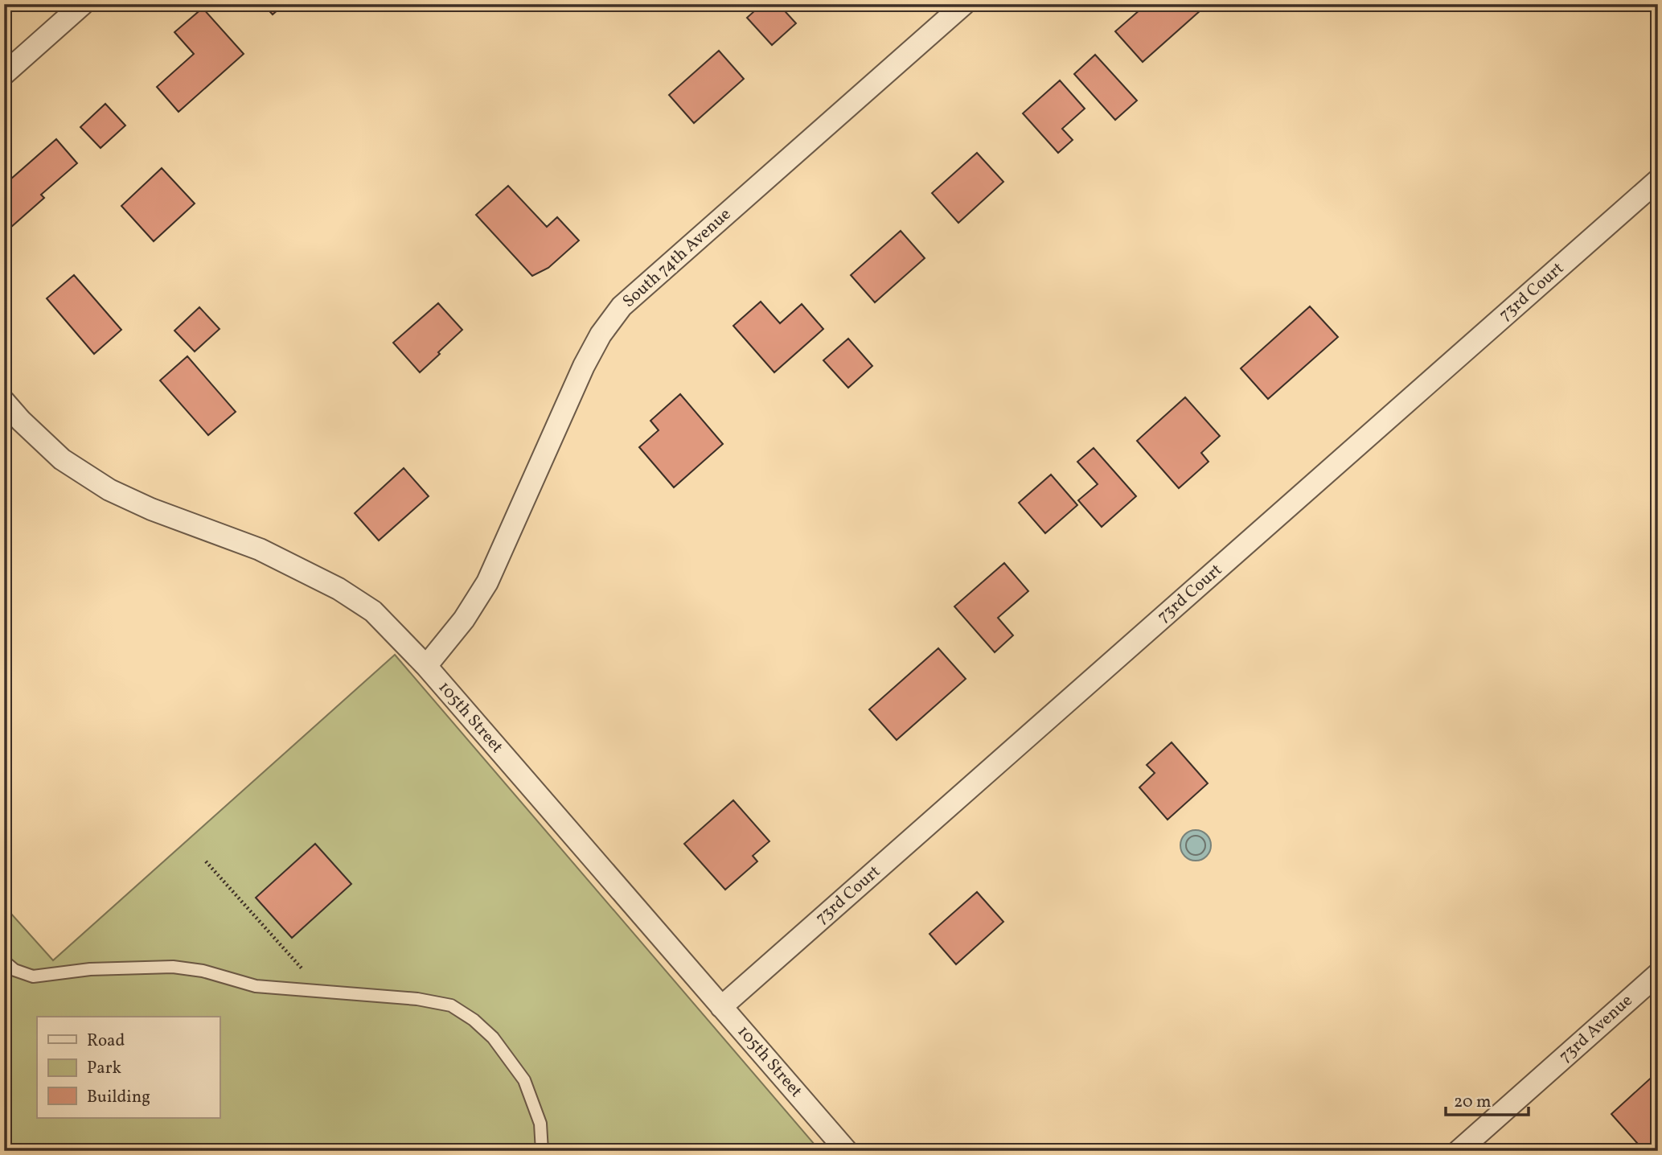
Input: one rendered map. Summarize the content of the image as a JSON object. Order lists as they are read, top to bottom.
{
  "streets": {
    "street": [
      "South 74th Avenue",
      "73rd Court",
      "105th Street",
      "73rd Avenue"
    ]
  },
  "crossings": [
    ["South 74th Avenue", "105th Street"],
    ["73rd Court", "105th Street"]
  ],
  "legend": ["Road", "Park", "Building"],
  "scale_bar": "20 m"
}
